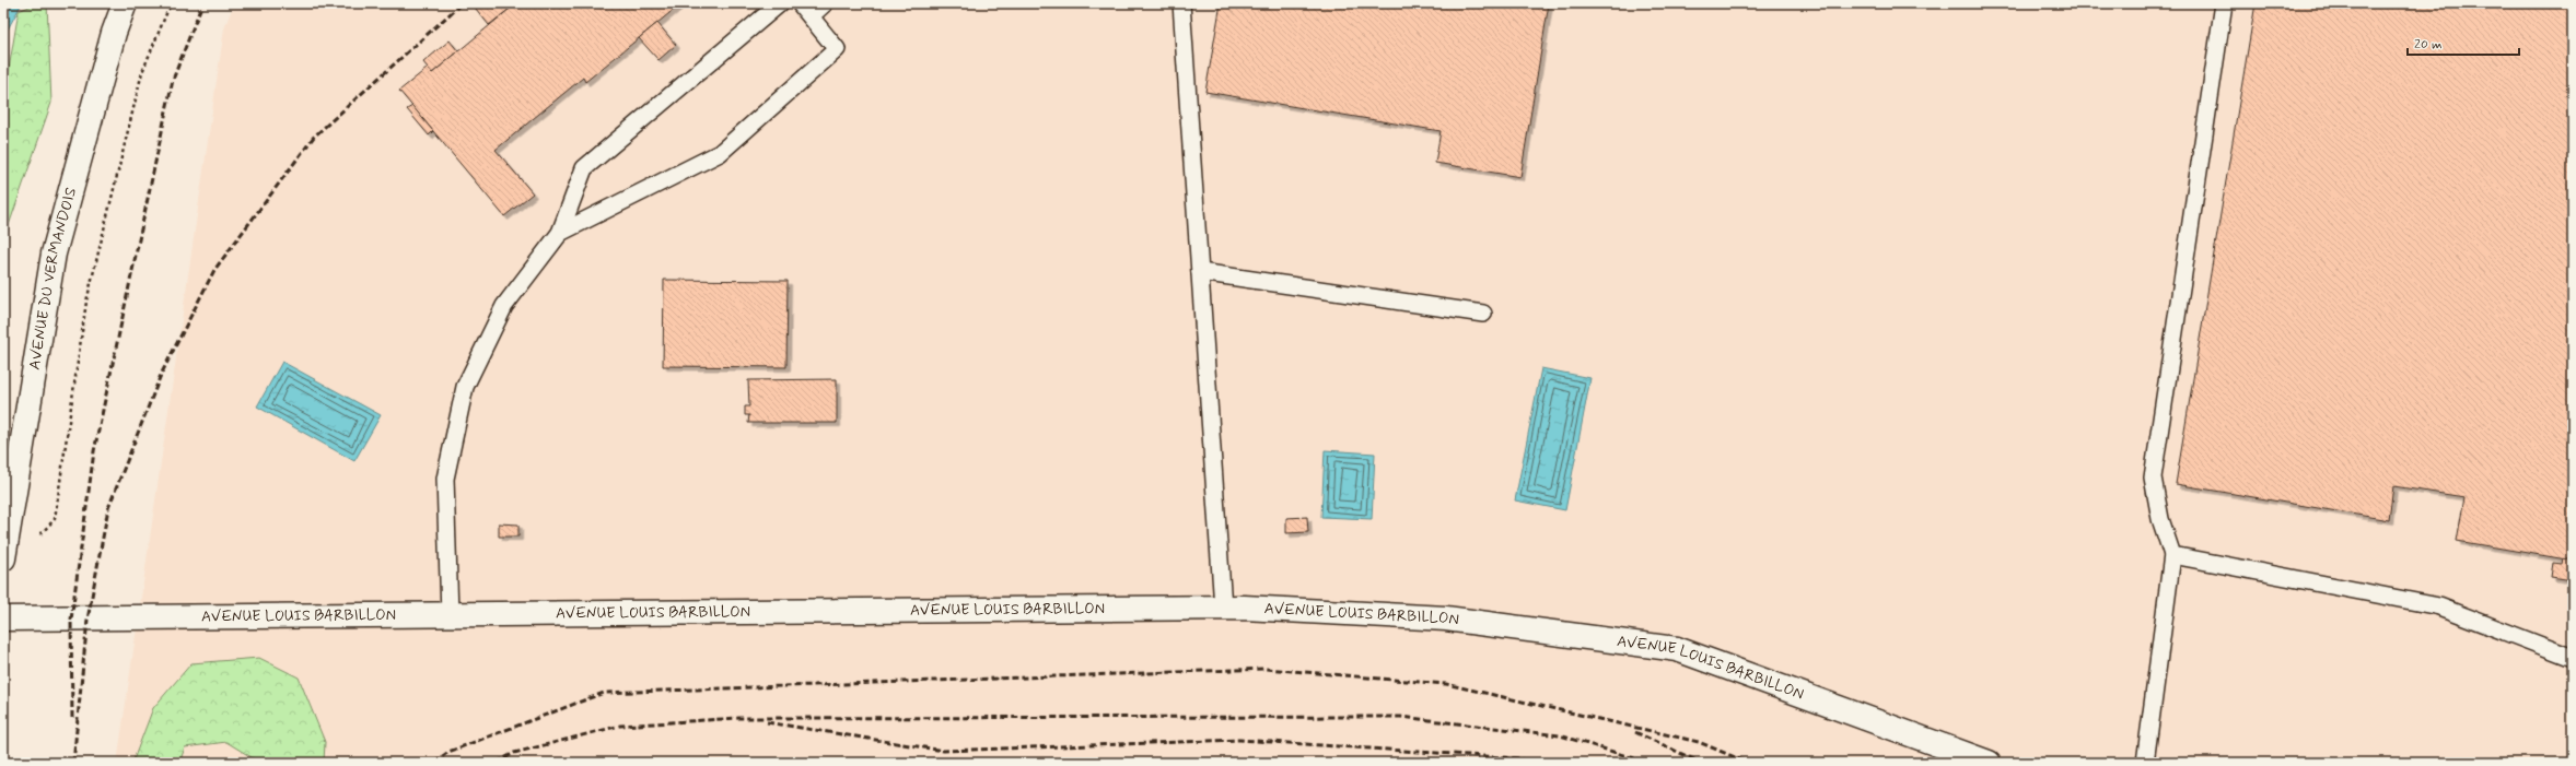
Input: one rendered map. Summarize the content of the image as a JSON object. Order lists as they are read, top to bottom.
{
  "streets": {
    "street": ["AVENUE DU VERMANDOIS", "AVENUE LOUIS BARBILLON"]
  },
  "scale_bar": "20 m"
}
